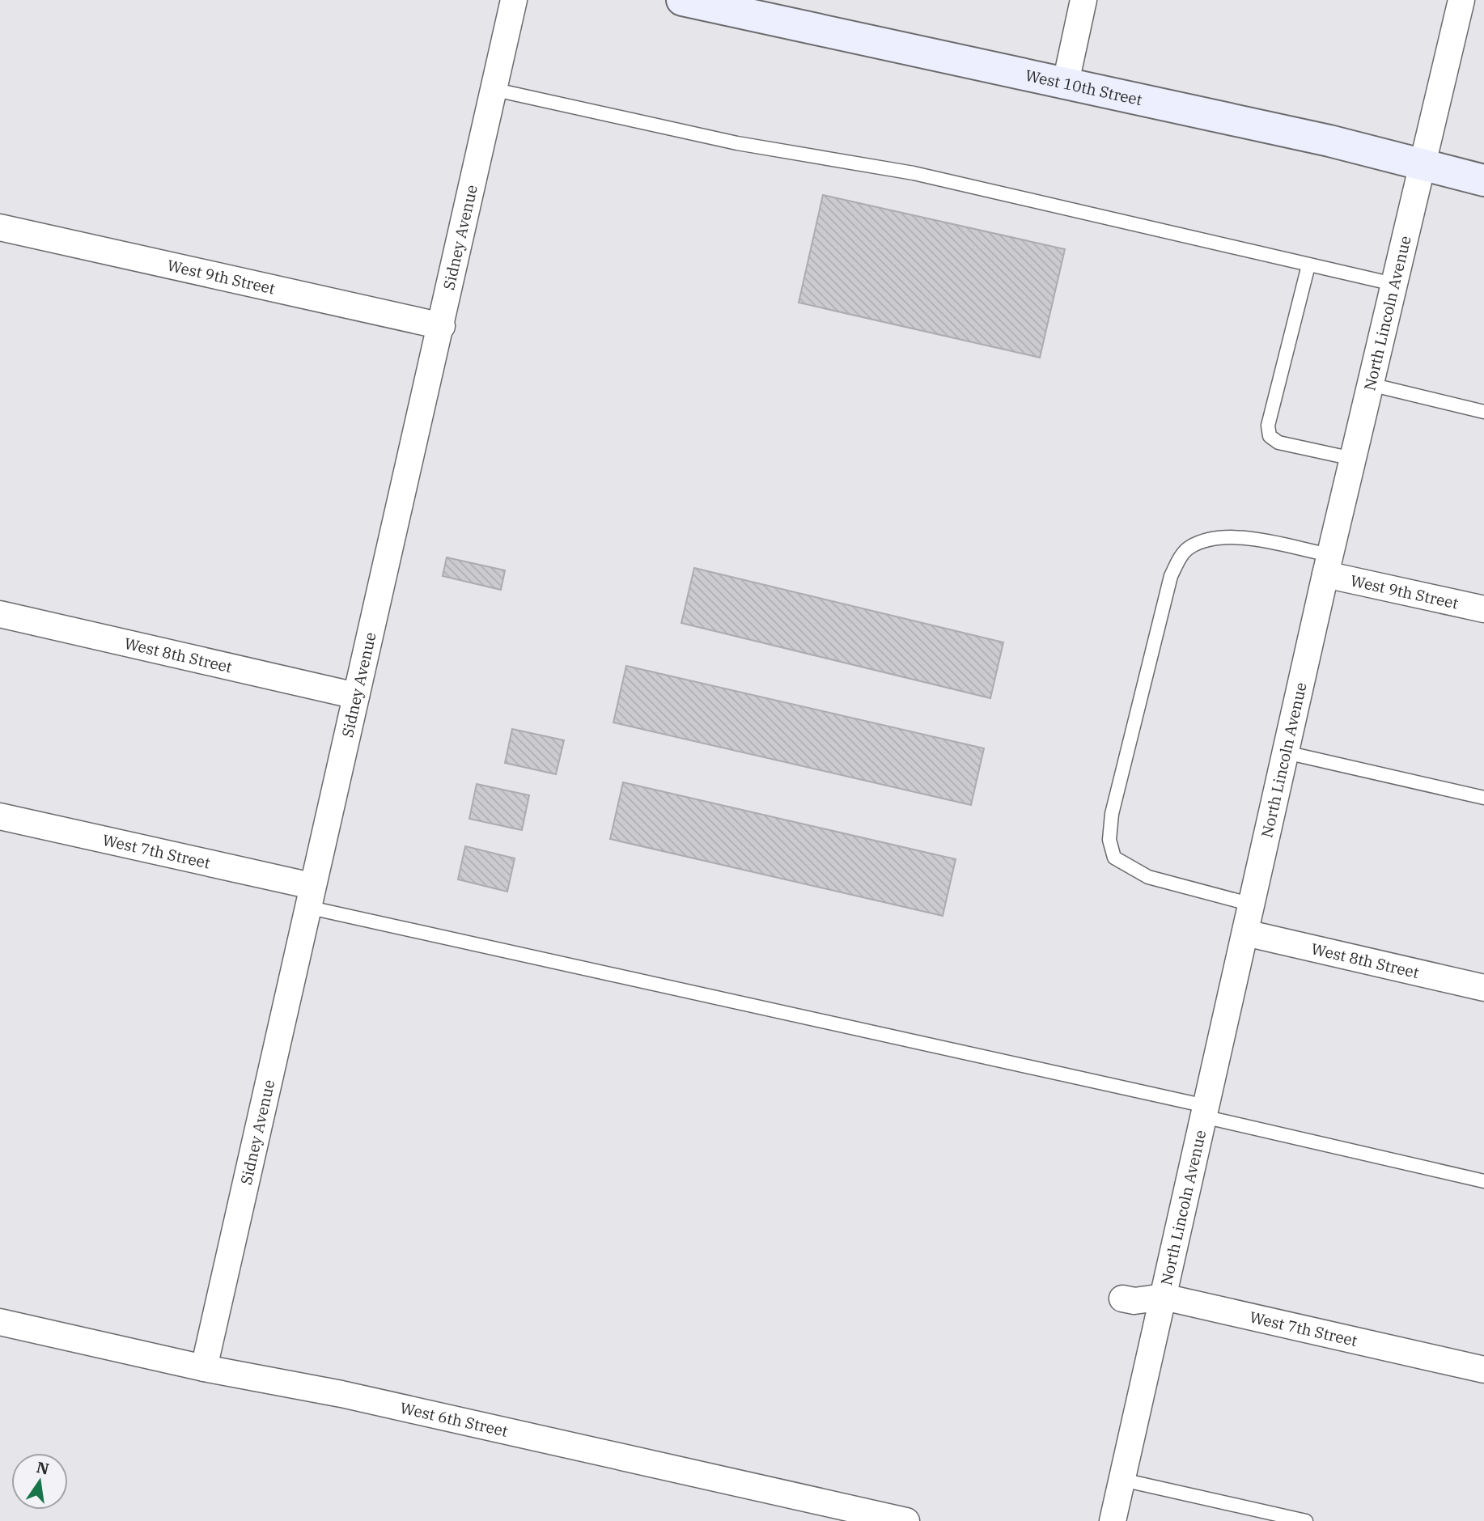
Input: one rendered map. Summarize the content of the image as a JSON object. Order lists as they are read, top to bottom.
{
  "streets": {
    "street": [
      "West 10th Street",
      "Sidney Avenue",
      "West 9th Street",
      "North Lincoln Avenue",
      "West 8th Street",
      "West 7th Street",
      "West 6th Street"
    ]
  },
  "crossings": [
    ["West 10th Street", "North Lincoln Avenue"],
    ["Sidney Avenue", "West 9th Street"],
    ["Sidney Avenue", "West 8th Street"],
    ["Sidney Avenue", "West 7th Street"],
    ["Sidney Avenue", "West 6th Street"],
    ["West 9th Street", "North Lincoln Avenue"],
    ["North Lincoln Avenue", "West 8th Street"],
    ["North Lincoln Avenue", "West 7th Street"]
  ],
  "north": "top"
}
